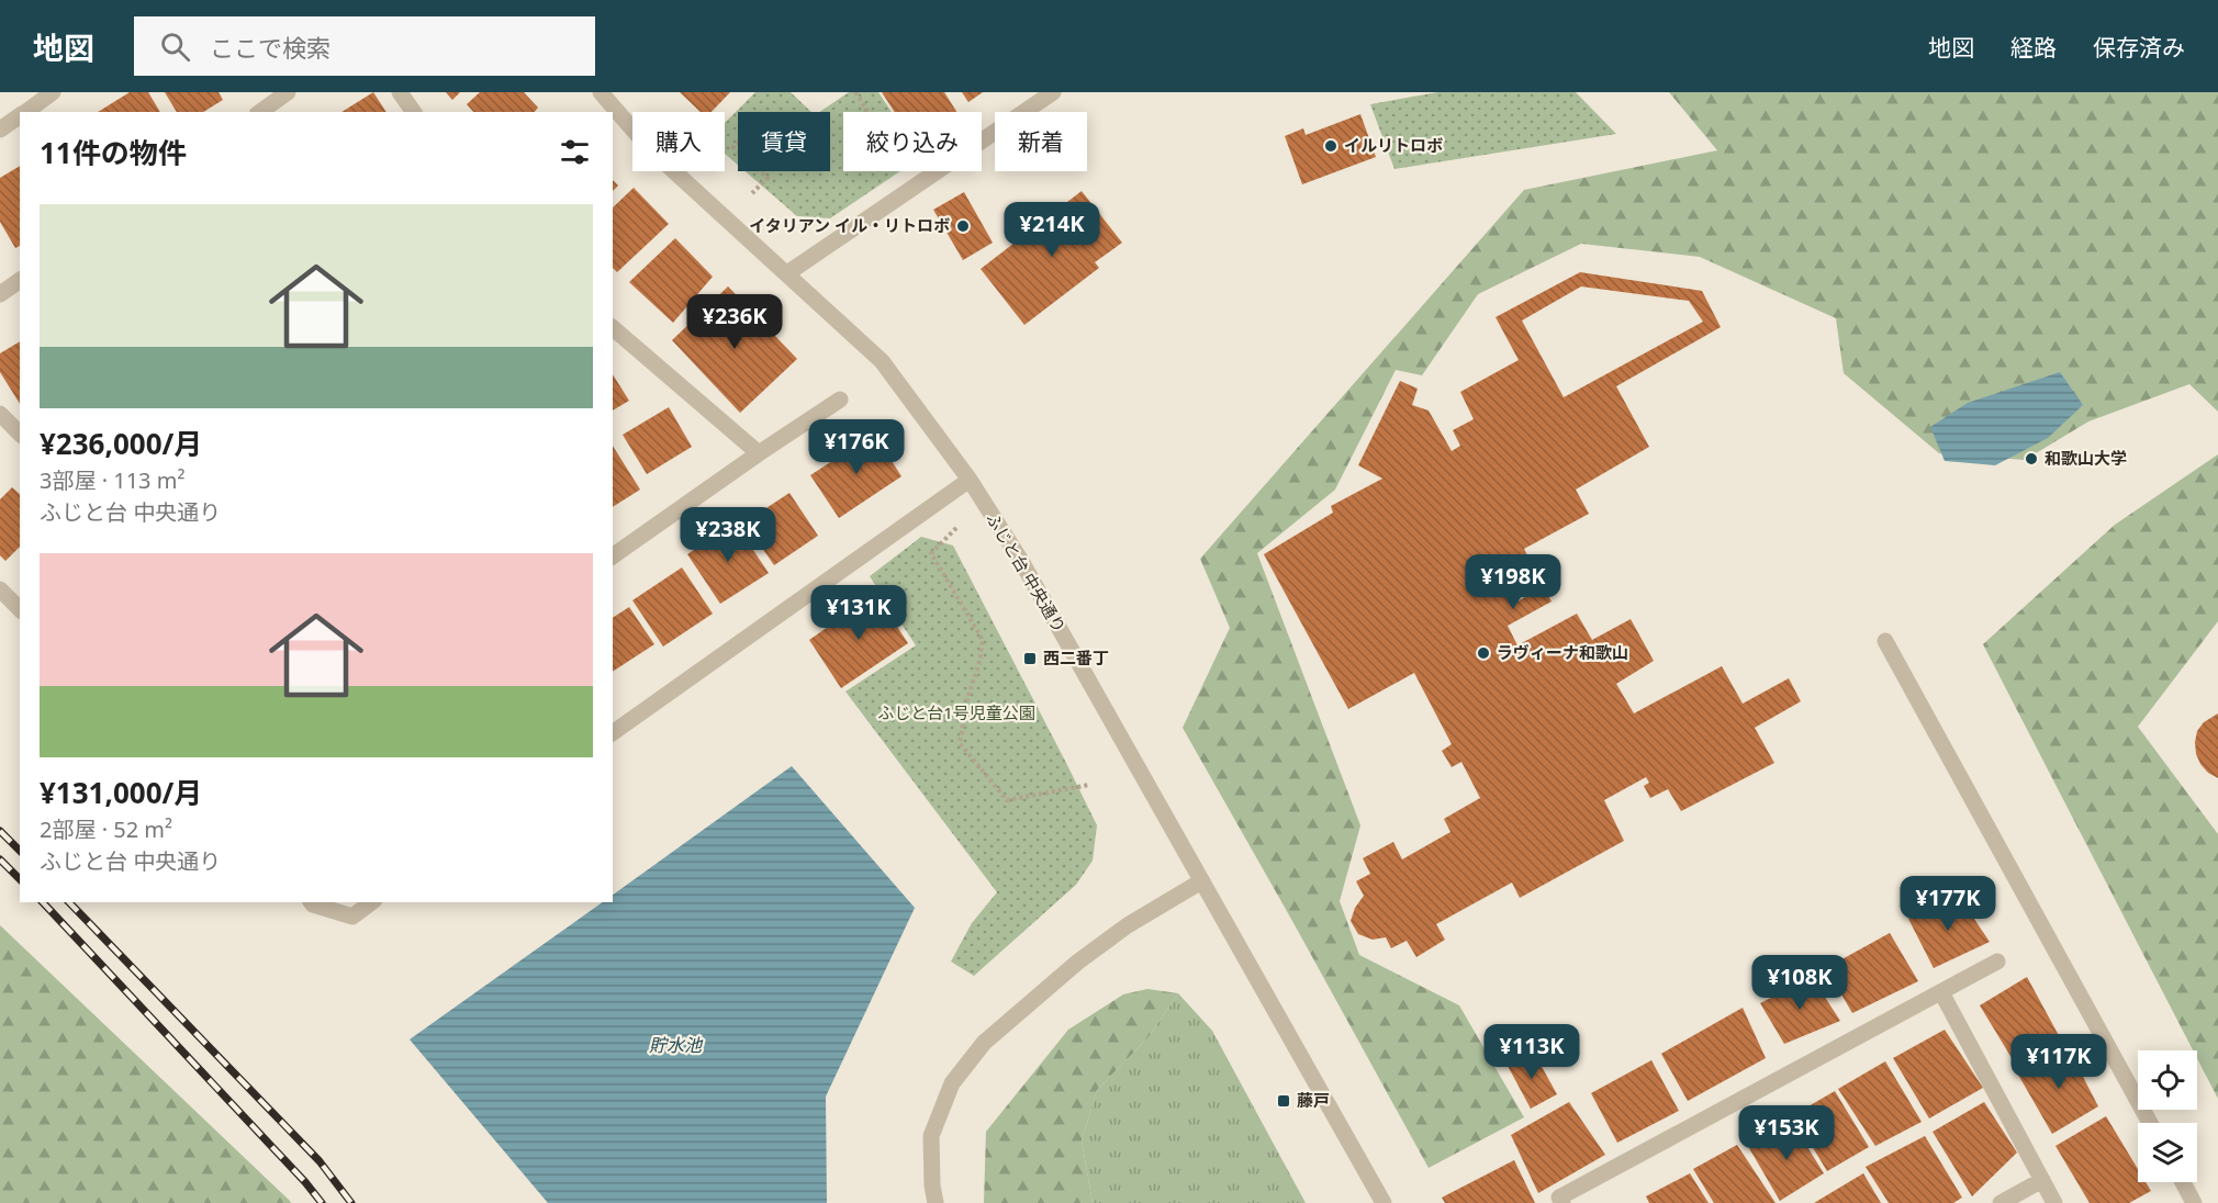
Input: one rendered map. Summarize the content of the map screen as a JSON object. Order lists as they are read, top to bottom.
{
  "streets": {
    "street": ["ふじと台 中央通り"]
  },
  "water": ["貯水池"],
  "parks": ["ふじと台1号児童公園"],
  "places": {
    "other": [
      "イルリトロボ",
      "イタリアン イル・リトロボ",
      "和歌山大学",
      "ラヴィーナ和歌山"
    ],
    "transit": ["西二番丁", "藤戸"]
  },
  "page": {
    "header": "地図",
    "search": "ここで検索",
    "nav": ["地図", "経路", "保存済み"],
    "chip": [
      "購入",
      "賃貸",
      "絞り込み",
      "新着"
    ],
    "heading": "11件の物件",
    "list": [
      {
        "name": "¥236,000/月",
        "note": "3部屋 · 113 m² · ふじと台 中央通り"
      },
      {
        "name": "¥131,000/月",
        "note": "2部屋 · 52 m² · ふじと台 中央通り"
      }
    ],
    "price": [
      "¥214K",
      "¥236K",
      "¥176K",
      "¥238K",
      "¥198K",
      "¥131K",
      "¥177K",
      "¥108K",
      "¥113K",
      "¥117K",
      "¥153K"
    ]
  }
}
